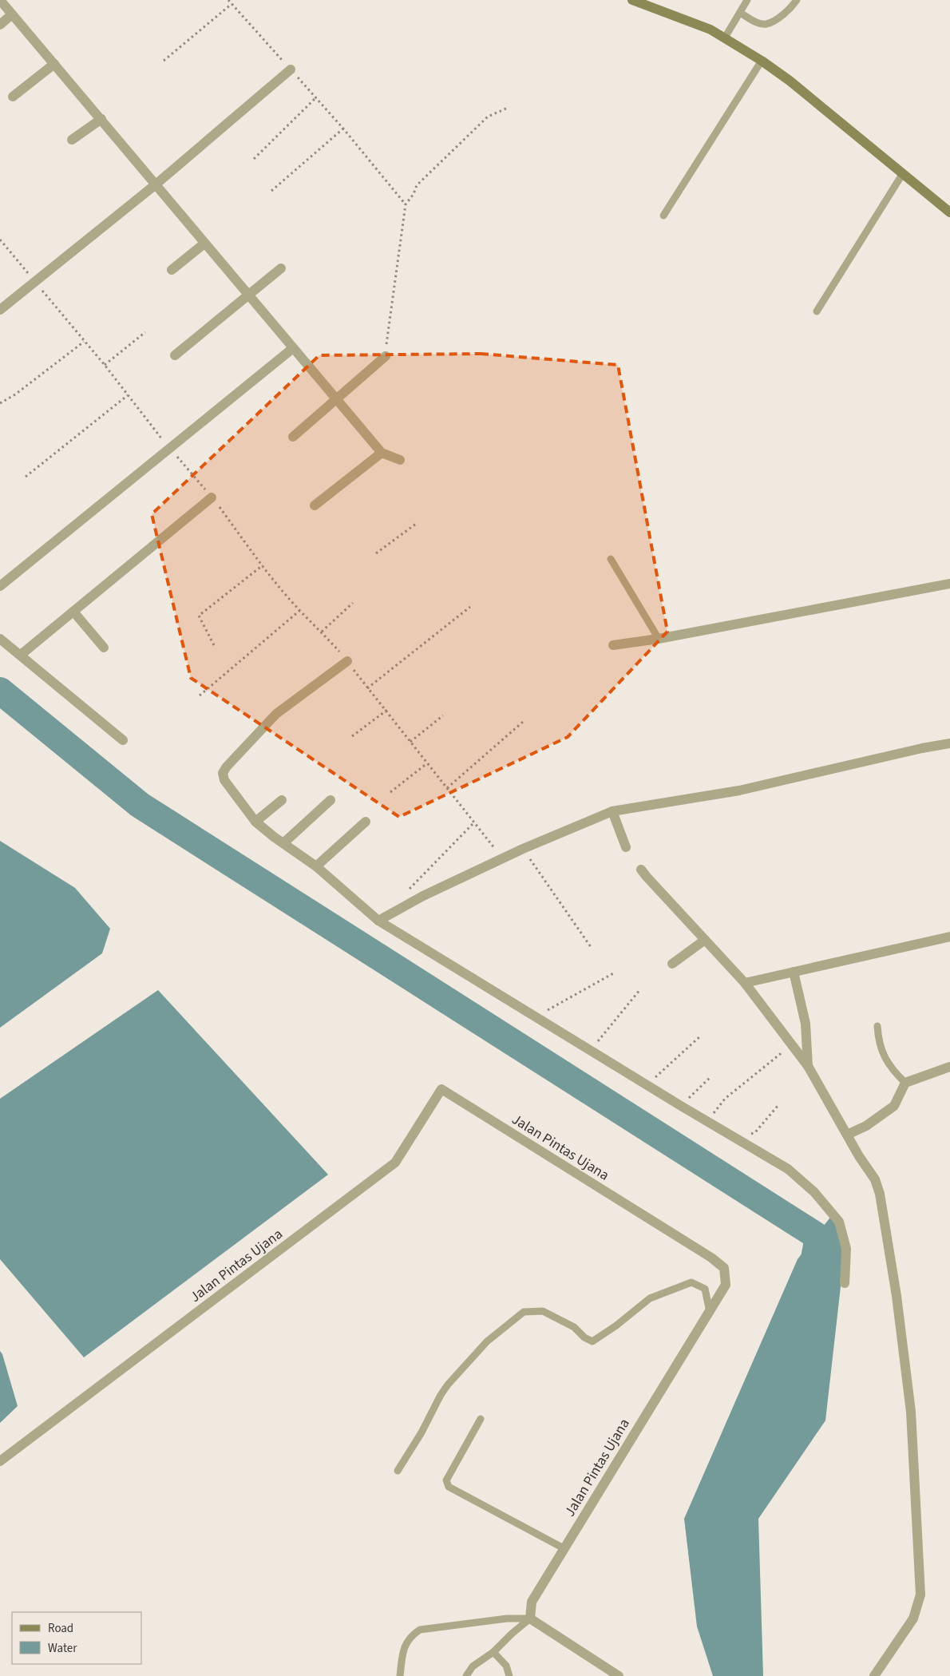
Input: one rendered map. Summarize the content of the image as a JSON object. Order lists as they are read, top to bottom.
{
  "streets": {
    "street": ["Jalan Pintas Ujana"]
  },
  "legend": ["Road", "Water"]
}
